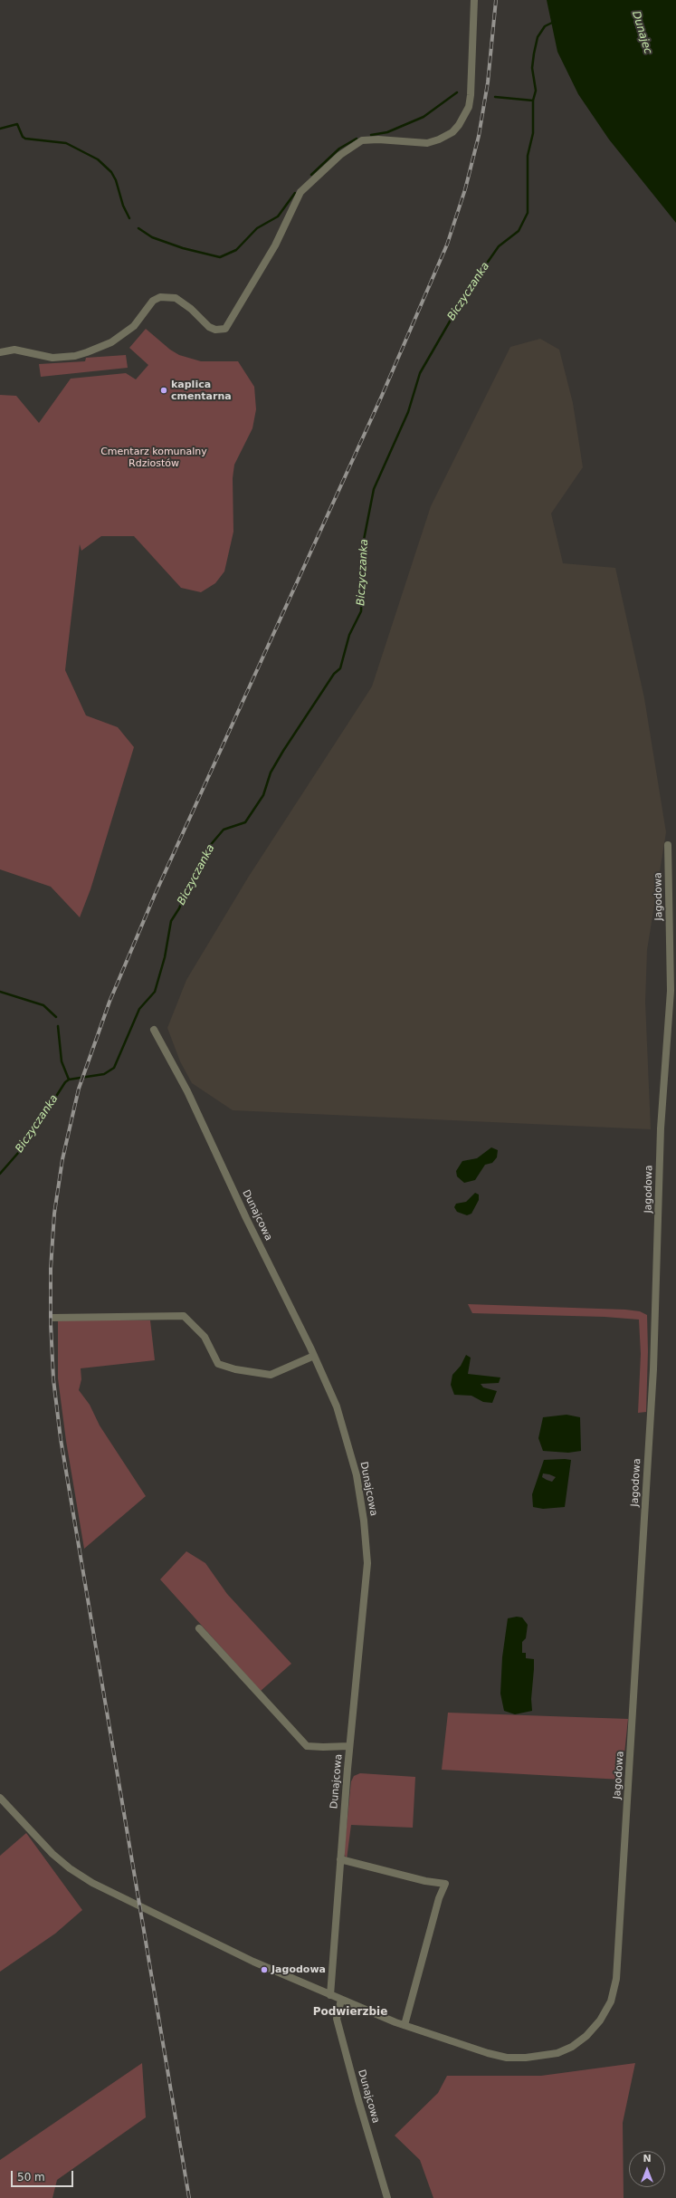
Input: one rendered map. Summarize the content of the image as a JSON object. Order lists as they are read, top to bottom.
{
  "streets": {
    "street": ["Jagodowa", "Dunajcowa"]
  },
  "crossings": [
    ["Jagodowa", "Dunajcowa"]
  ],
  "districts": ["Podwierzbie"],
  "water": ["Dunajec", "Biczyczanka"],
  "parks": ["Cmentarz komunalny Rdziostów"],
  "places": ["kaplica cmentarna", "Jagodowa"],
  "scale_bar": "50 m",
  "north": "top"
}
